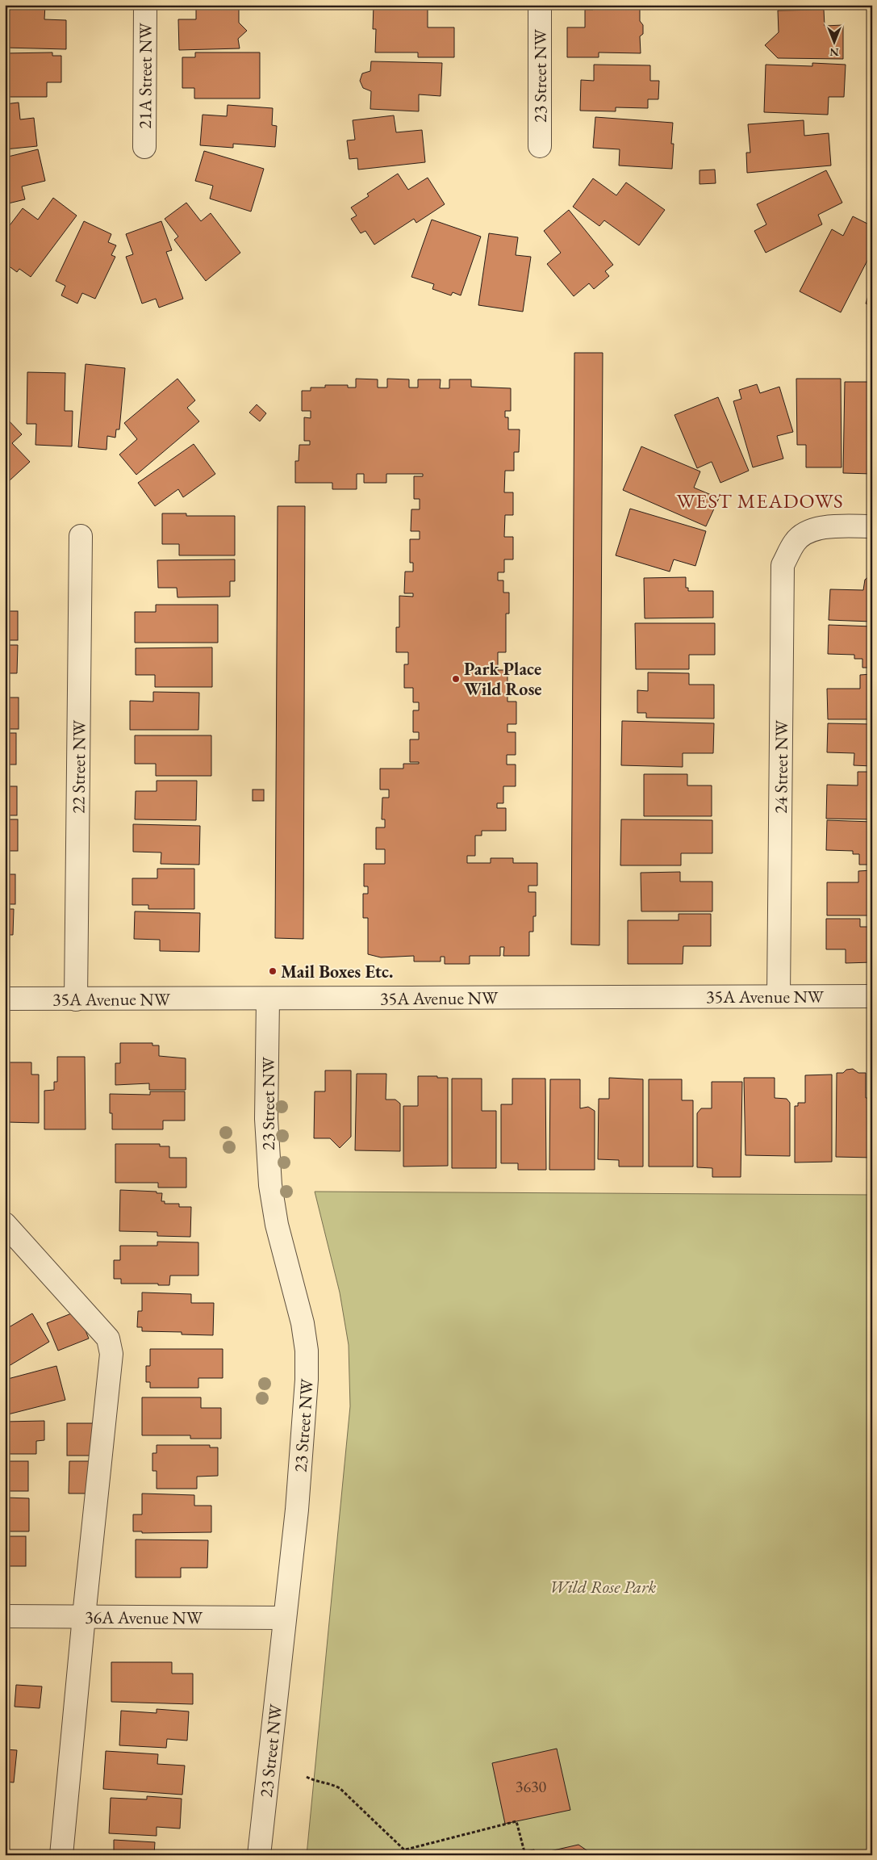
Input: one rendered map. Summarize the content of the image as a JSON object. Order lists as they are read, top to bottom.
{
  "streets": {
    "street": [
      "21A Street NW",
      "23 Street NW",
      "24 Street NW",
      "22 Street NW",
      "35A Avenue NW",
      "36A Avenue NW"
    ]
  },
  "crossings": [
    ["23 Street NW", "35A Avenue NW"],
    ["23 Street NW", "36A Avenue NW"],
    ["24 Street NW", "35A Avenue NW"],
    ["22 Street NW", "35A Avenue NW"]
  ],
  "districts": ["WEST MEADOWS"],
  "parks": ["Wild Rose Park"],
  "places": ["Park Place Wild Rose", "Mail Boxes Etc."],
  "house_numbers": ["3630"],
  "north": "bottom"
}
